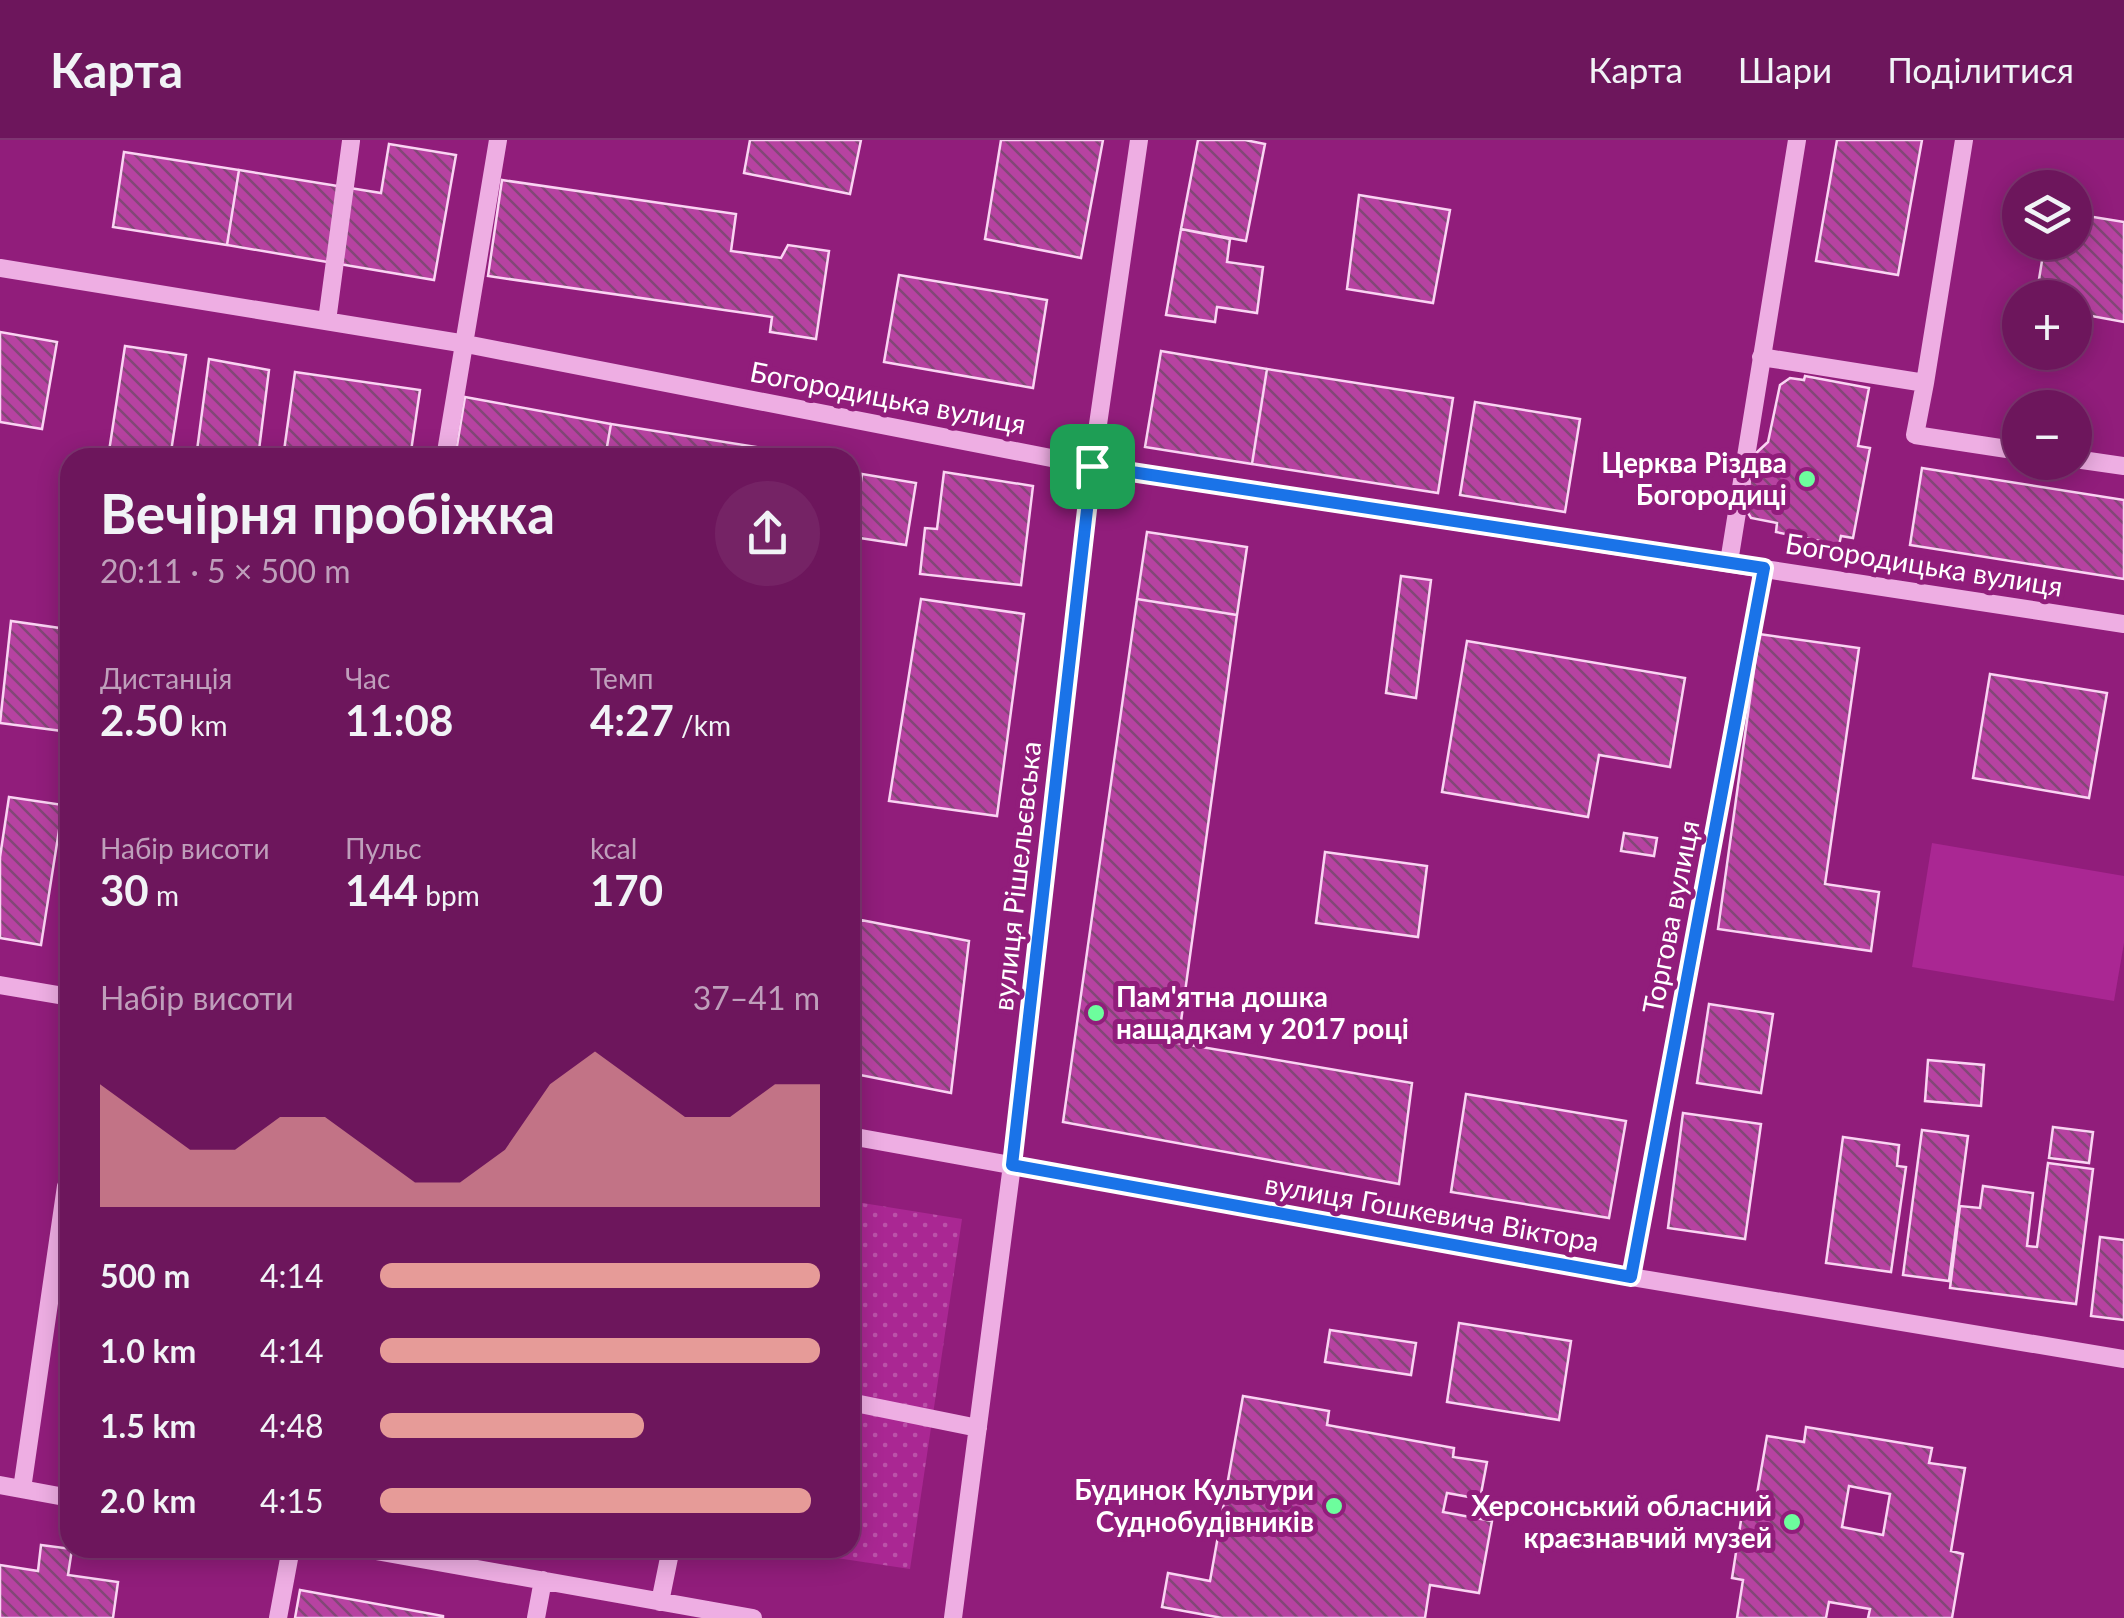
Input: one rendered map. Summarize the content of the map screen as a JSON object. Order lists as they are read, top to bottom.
{
  "streets": {
    "street": [
      "Богородицька вулиця",
      "вулиця Рішельєвська",
      "Торгова вулиця",
      "вулиця Гошкевича Віктора"
    ]
  },
  "crossings": [
    ["Богородицька вулиця", "вулиця Рішельєвська"],
    ["Богородицька вулиця", "Торгова вулиця"],
    ["вулиця Рішельєвська", "вулиця Гошкевича Віктора"],
    ["Торгова вулиця", "вулиця Гошкевича Віктора"]
  ],
  "places": [
    "Церква Різдва Богородиці",
    "Пам'ятна дошка нащадкам у 2017 році",
    "Будинок Культури Суднобудівників",
    "Херсонський обласний краєзнавчий музей"
  ],
  "page": {
    "header": "Карта",
    "nav": ["Карта", "Шари", "Поділитися"],
    "map_buttons": ["+", "−"],
    "heading": ["Вечірня пробіжка", "20:11 · 5 × 500 m"],
    "stats": [
      ["Дистанція", "2.50 km"],
      ["Час", "11:08"],
      ["Темп", "4:27 /km"],
      ["Набір висоти", "30 m"],
      ["Пульс", "144 bpm"],
      ["kcal", "170"]
    ],
    "chart": ["Набір висоти", "37–41 m"],
    "list": [
      {
        "name": "500 m",
        "note": "4:14"
      },
      {
        "name": "1.0 km",
        "note": "4:14"
      },
      {
        "name": "1.5 km",
        "note": "4:48"
      },
      {
        "name": "2.0 km",
        "note": "4:15"
      }
    ]
  }
}
